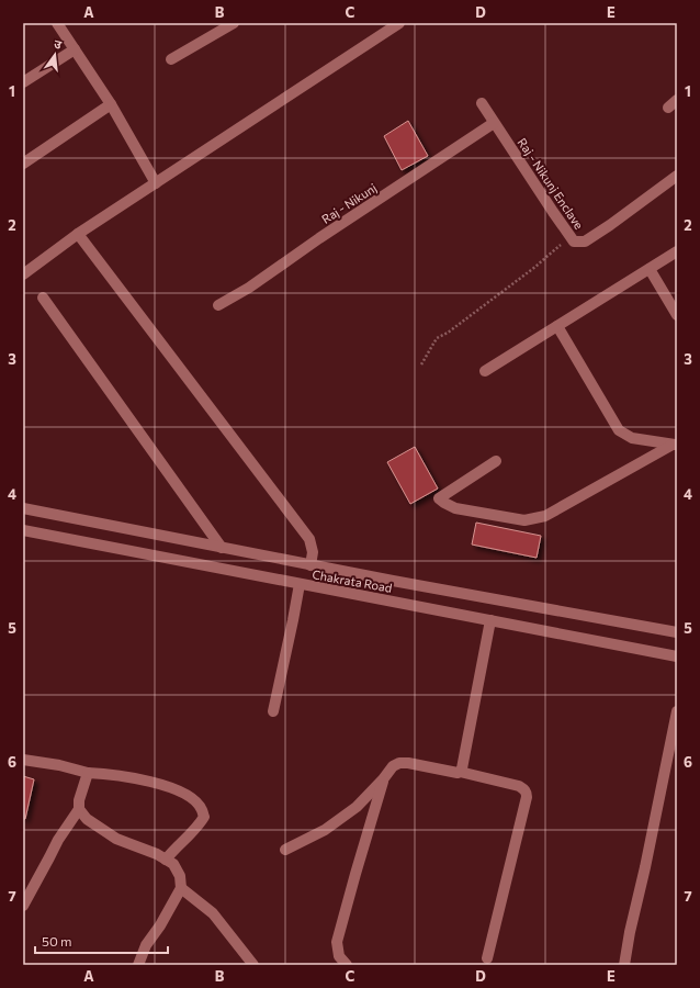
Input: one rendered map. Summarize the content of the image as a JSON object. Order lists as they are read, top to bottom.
{
  "streets": {
    "street": ["Raj - Nikunj Enclave", "Raj - Nikunj", "Chakrata Road"]
  },
  "crossings": [
    ["Raj - Nikunj Enclave", "Raj - Nikunj"]
  ],
  "scale_bar": "50 m",
  "north": "top",
  "grid": {
    "columns": [
      "A",
      "B",
      "C",
      "D",
      "E"
    ],
    "rows": [
      "1",
      "2",
      "3",
      "4",
      "5",
      "6",
      "7"
    ]
  }
}
